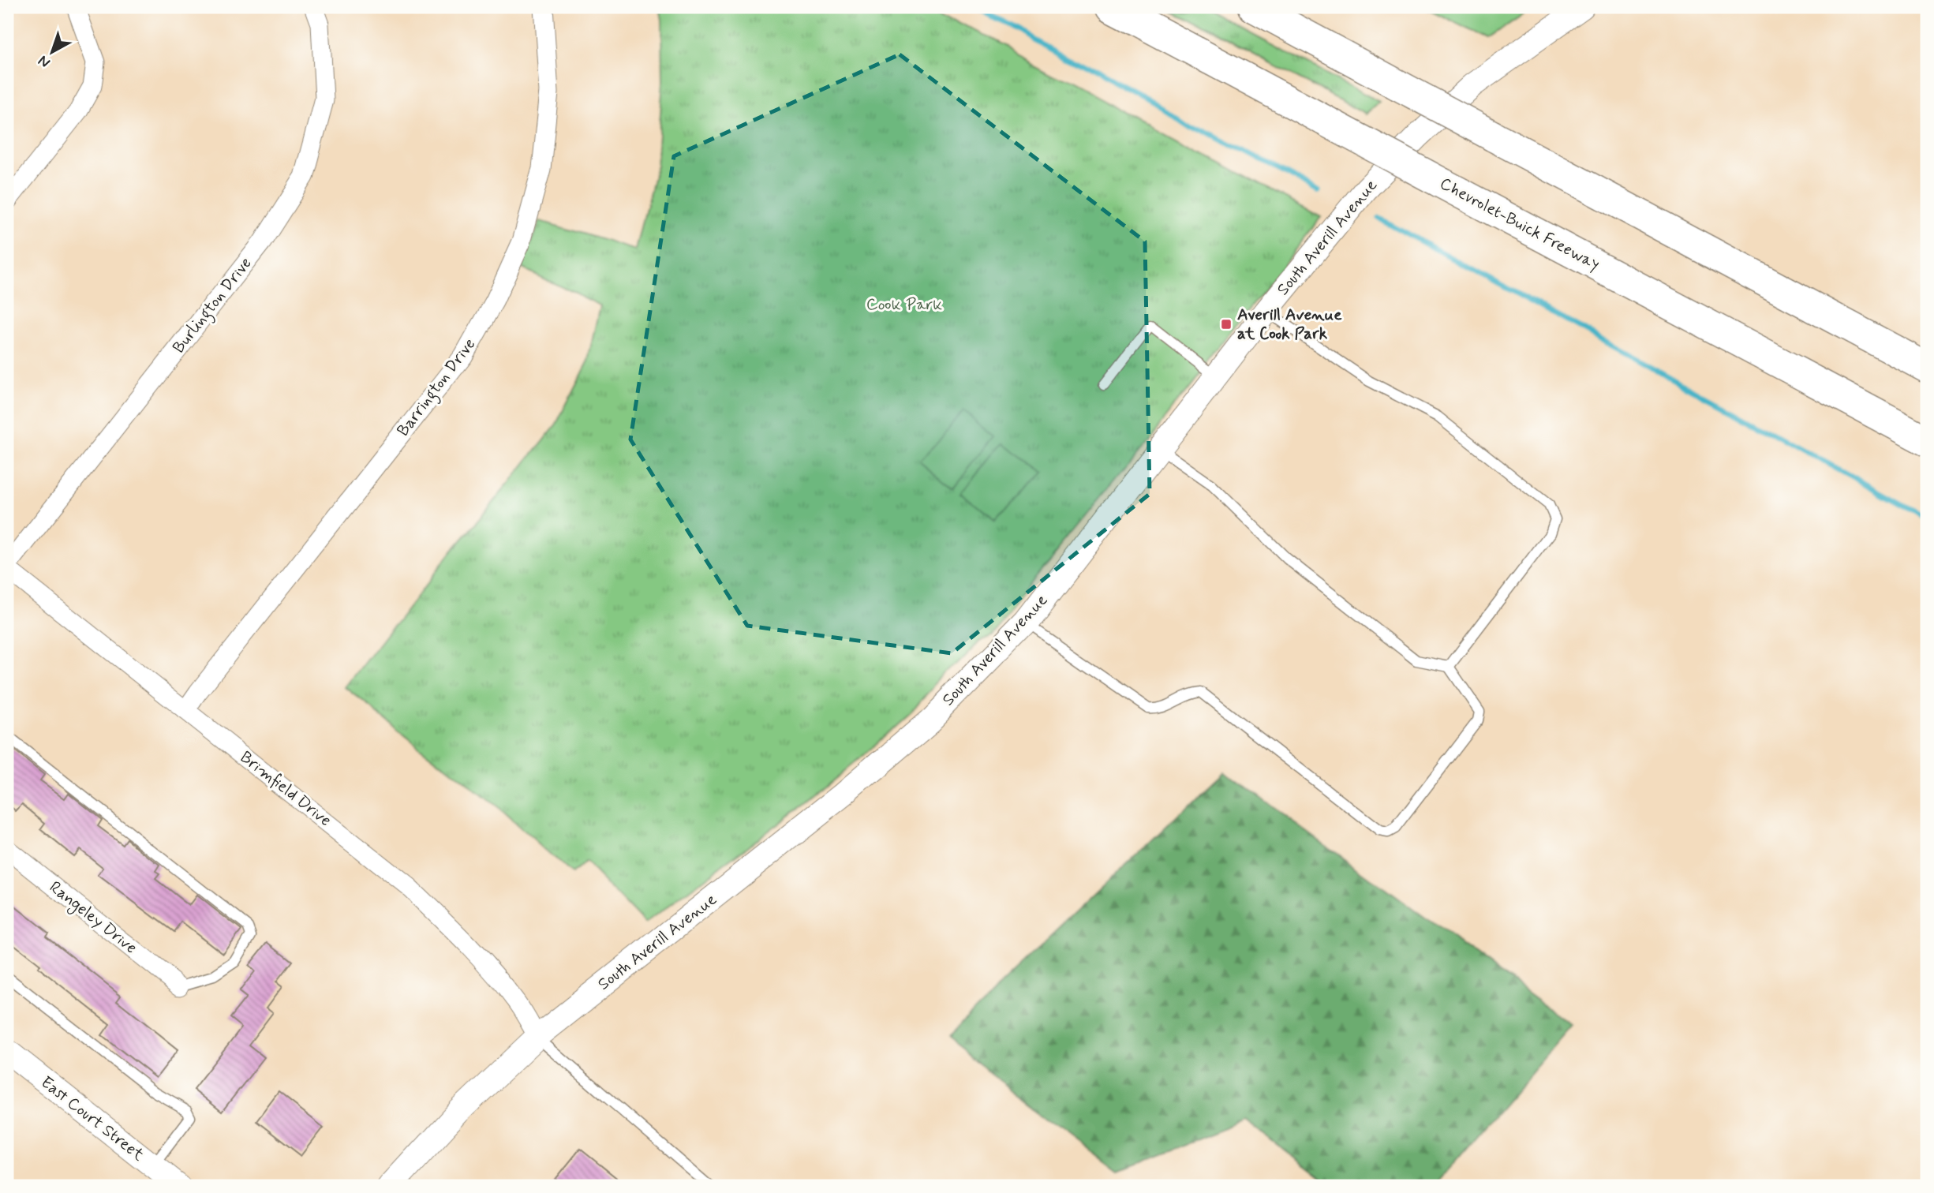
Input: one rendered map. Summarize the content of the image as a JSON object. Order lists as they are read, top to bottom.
{
  "streets": {
    "highway": ["Chevrolet-Buick Freeway"],
    "street": [
      "South Averill Avenue",
      "Burlington Drive",
      "Barrington Drive",
      "Brimfield Drive",
      "Rangeley Drive",
      "East Court Street"
    ]
  },
  "crossings": [
    ["South Averill Avenue", "Brimfield Drive"],
    ["Burlington Drive", "Brimfield Drive"],
    ["Barrington Drive", "Brimfield Drive"]
  ],
  "parks": ["Cook Park"],
  "places": {
    "transit": ["Averill Avenue at Cook Park"]
  },
  "north": "bottom left"
}
